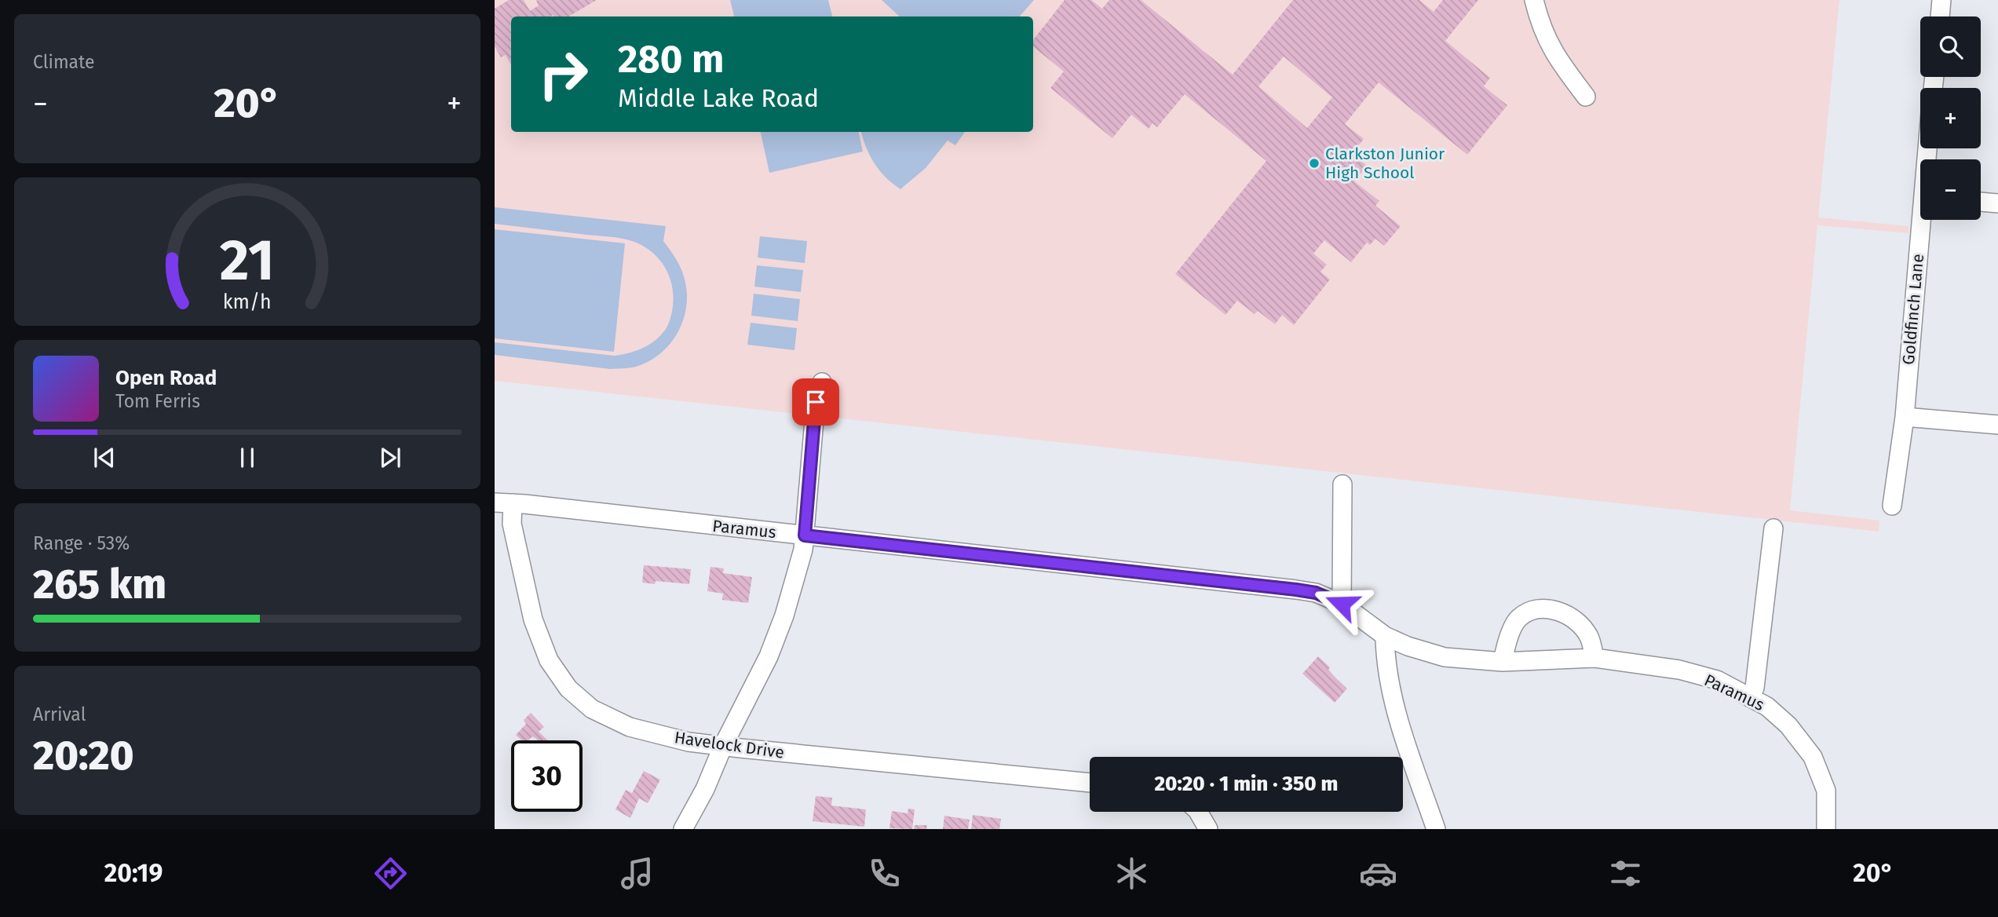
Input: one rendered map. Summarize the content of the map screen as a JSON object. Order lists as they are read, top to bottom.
{
  "streets": {
    "street": ["Goldfinch Lane", "Paramus", "Havelock Drive"]
  },
  "crossings": [
    ["Paramus", "Havelock Drive"]
  ],
  "places": ["Clarkston Junior High School"],
  "page": {
    "tile": [
      "Climate",
      ["Range · 53%", "265 km"],
      ["Arrival", "20:20"]
    ],
    "map_buttons": ["+", "−"],
    "turn": ["280 m", "Middle Lake Road"],
    "heat": ["−", "20°", "+"],
    "song": ["Open Road", "Tom Ferris"],
    "limit": "30",
    "trip": "20:20 · 1 min · 350 m",
    "tabs": ["20:19", "20°"],
    "gauge": ["21", "km/h"]
  }
}
